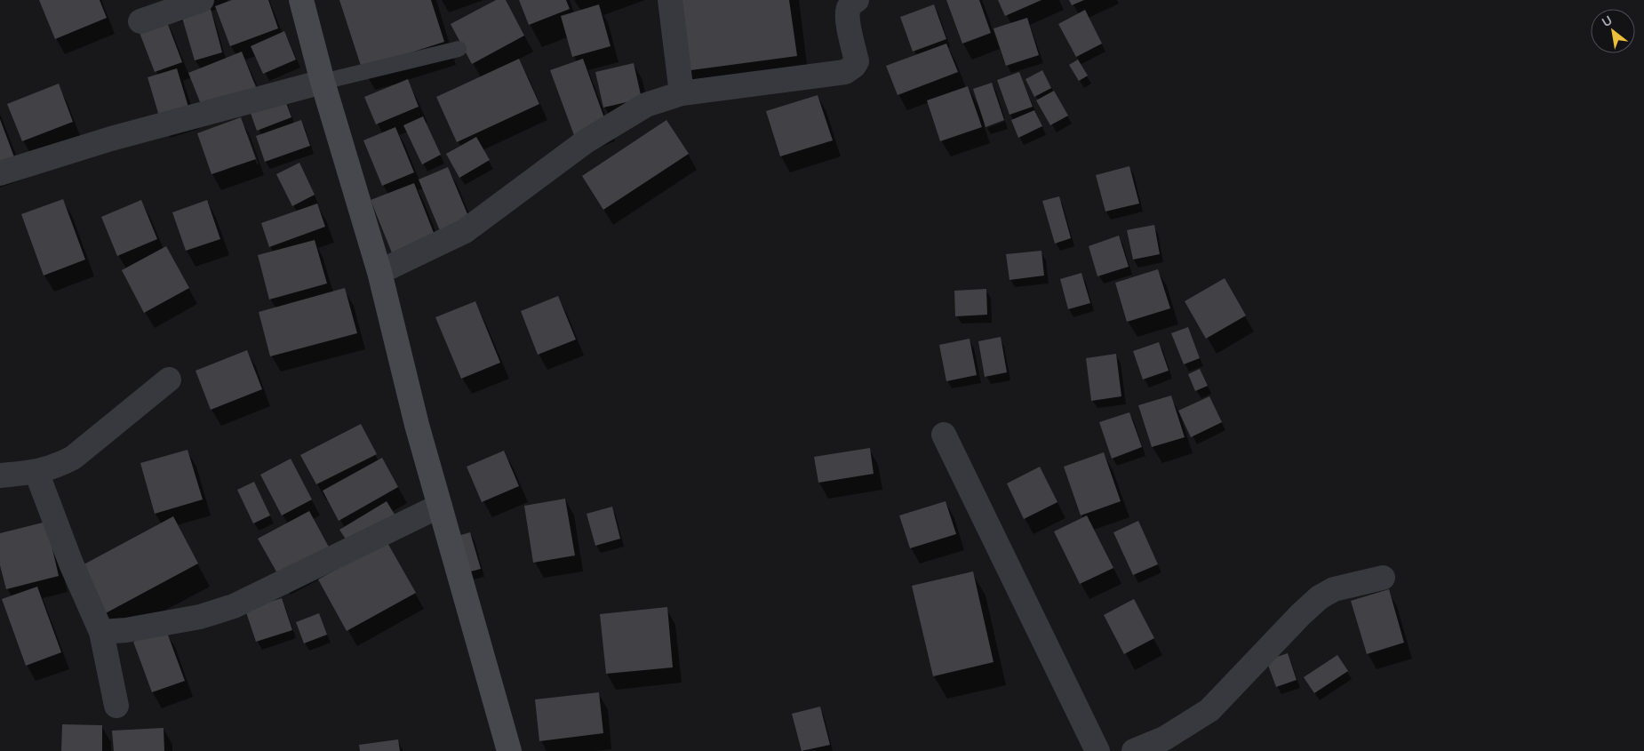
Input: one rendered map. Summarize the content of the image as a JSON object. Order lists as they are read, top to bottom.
{
  "north": "top left"
}
